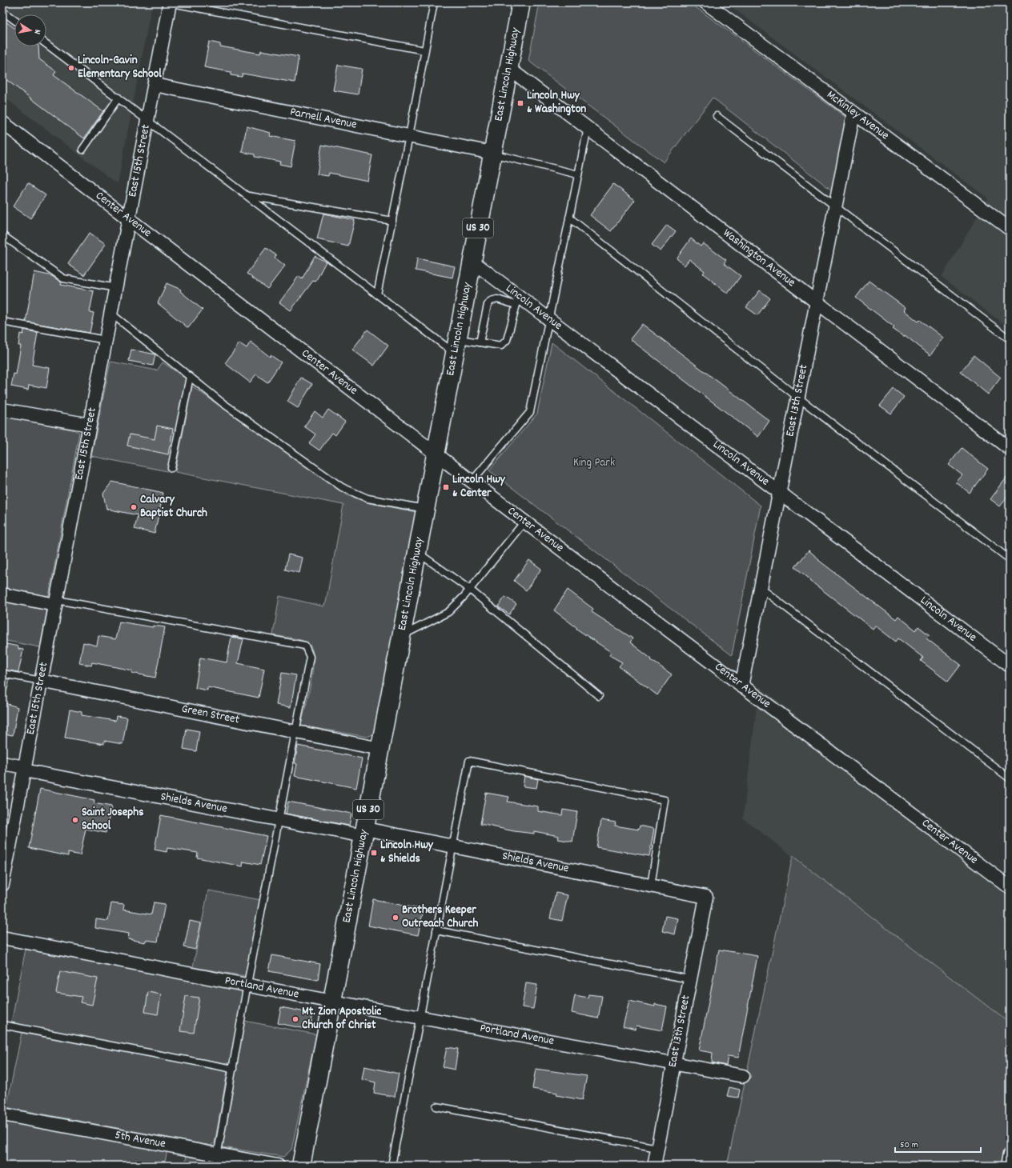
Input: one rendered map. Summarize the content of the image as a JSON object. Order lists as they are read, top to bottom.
{
  "streets": {
    "main road": ["East Lincoln Highway", "US 30"],
    "street": [
      "McKinley Avenue",
      "Parnell Avenue",
      "East 15th Street",
      "Center Avenue",
      "Washington Avenue",
      "Lincoln Avenue",
      "East 13th Street",
      "Green Street",
      "Shields Avenue",
      "Portland Avenue",
      "5th Avenue"
    ]
  },
  "crossings": [
    ["East Lincoln Highway", "Parnell Avenue"],
    ["East Lincoln Highway", "Center Avenue"],
    ["East Lincoln Highway", "Washington Avenue"],
    ["East Lincoln Highway", "Lincoln Avenue"],
    ["East Lincoln Highway", "Green Street"],
    ["East Lincoln Highway", "Shields Avenue"],
    ["East Lincoln Highway", "Portland Avenue"],
    ["McKinley Avenue", "East 13th Street"],
    ["Parnell Avenue", "East 15th Street"],
    ["East 15th Street", "Center Avenue"],
    ["East 15th Street", "Green Street"],
    ["East 15th Street", "Shields Avenue"],
    ["Center Avenue", "East 13th Street"],
    ["Washington Avenue", "East 13th Street"],
    ["Lincoln Avenue", "East 13th Street"],
    ["East 13th Street", "Shields Avenue"],
    ["East 13th Street", "Portland Avenue"]
  ],
  "parks": ["King Park"],
  "places": {
    "other": [
      "Lincoln-Gavin Elementary School",
      "Calvary Baptist Church",
      "Saint Josephs School",
      "Brothers Keeper Outreach Church",
      "Mt. Zion Apostolic Church of Christ"
    ],
    "transit": ["Lincoln Hwy & Washington", "Lincoln Hwy & Center", "Lincoln Hwy & Shields"]
  },
  "scale_bar": "50 m",
  "north": "right"
}
